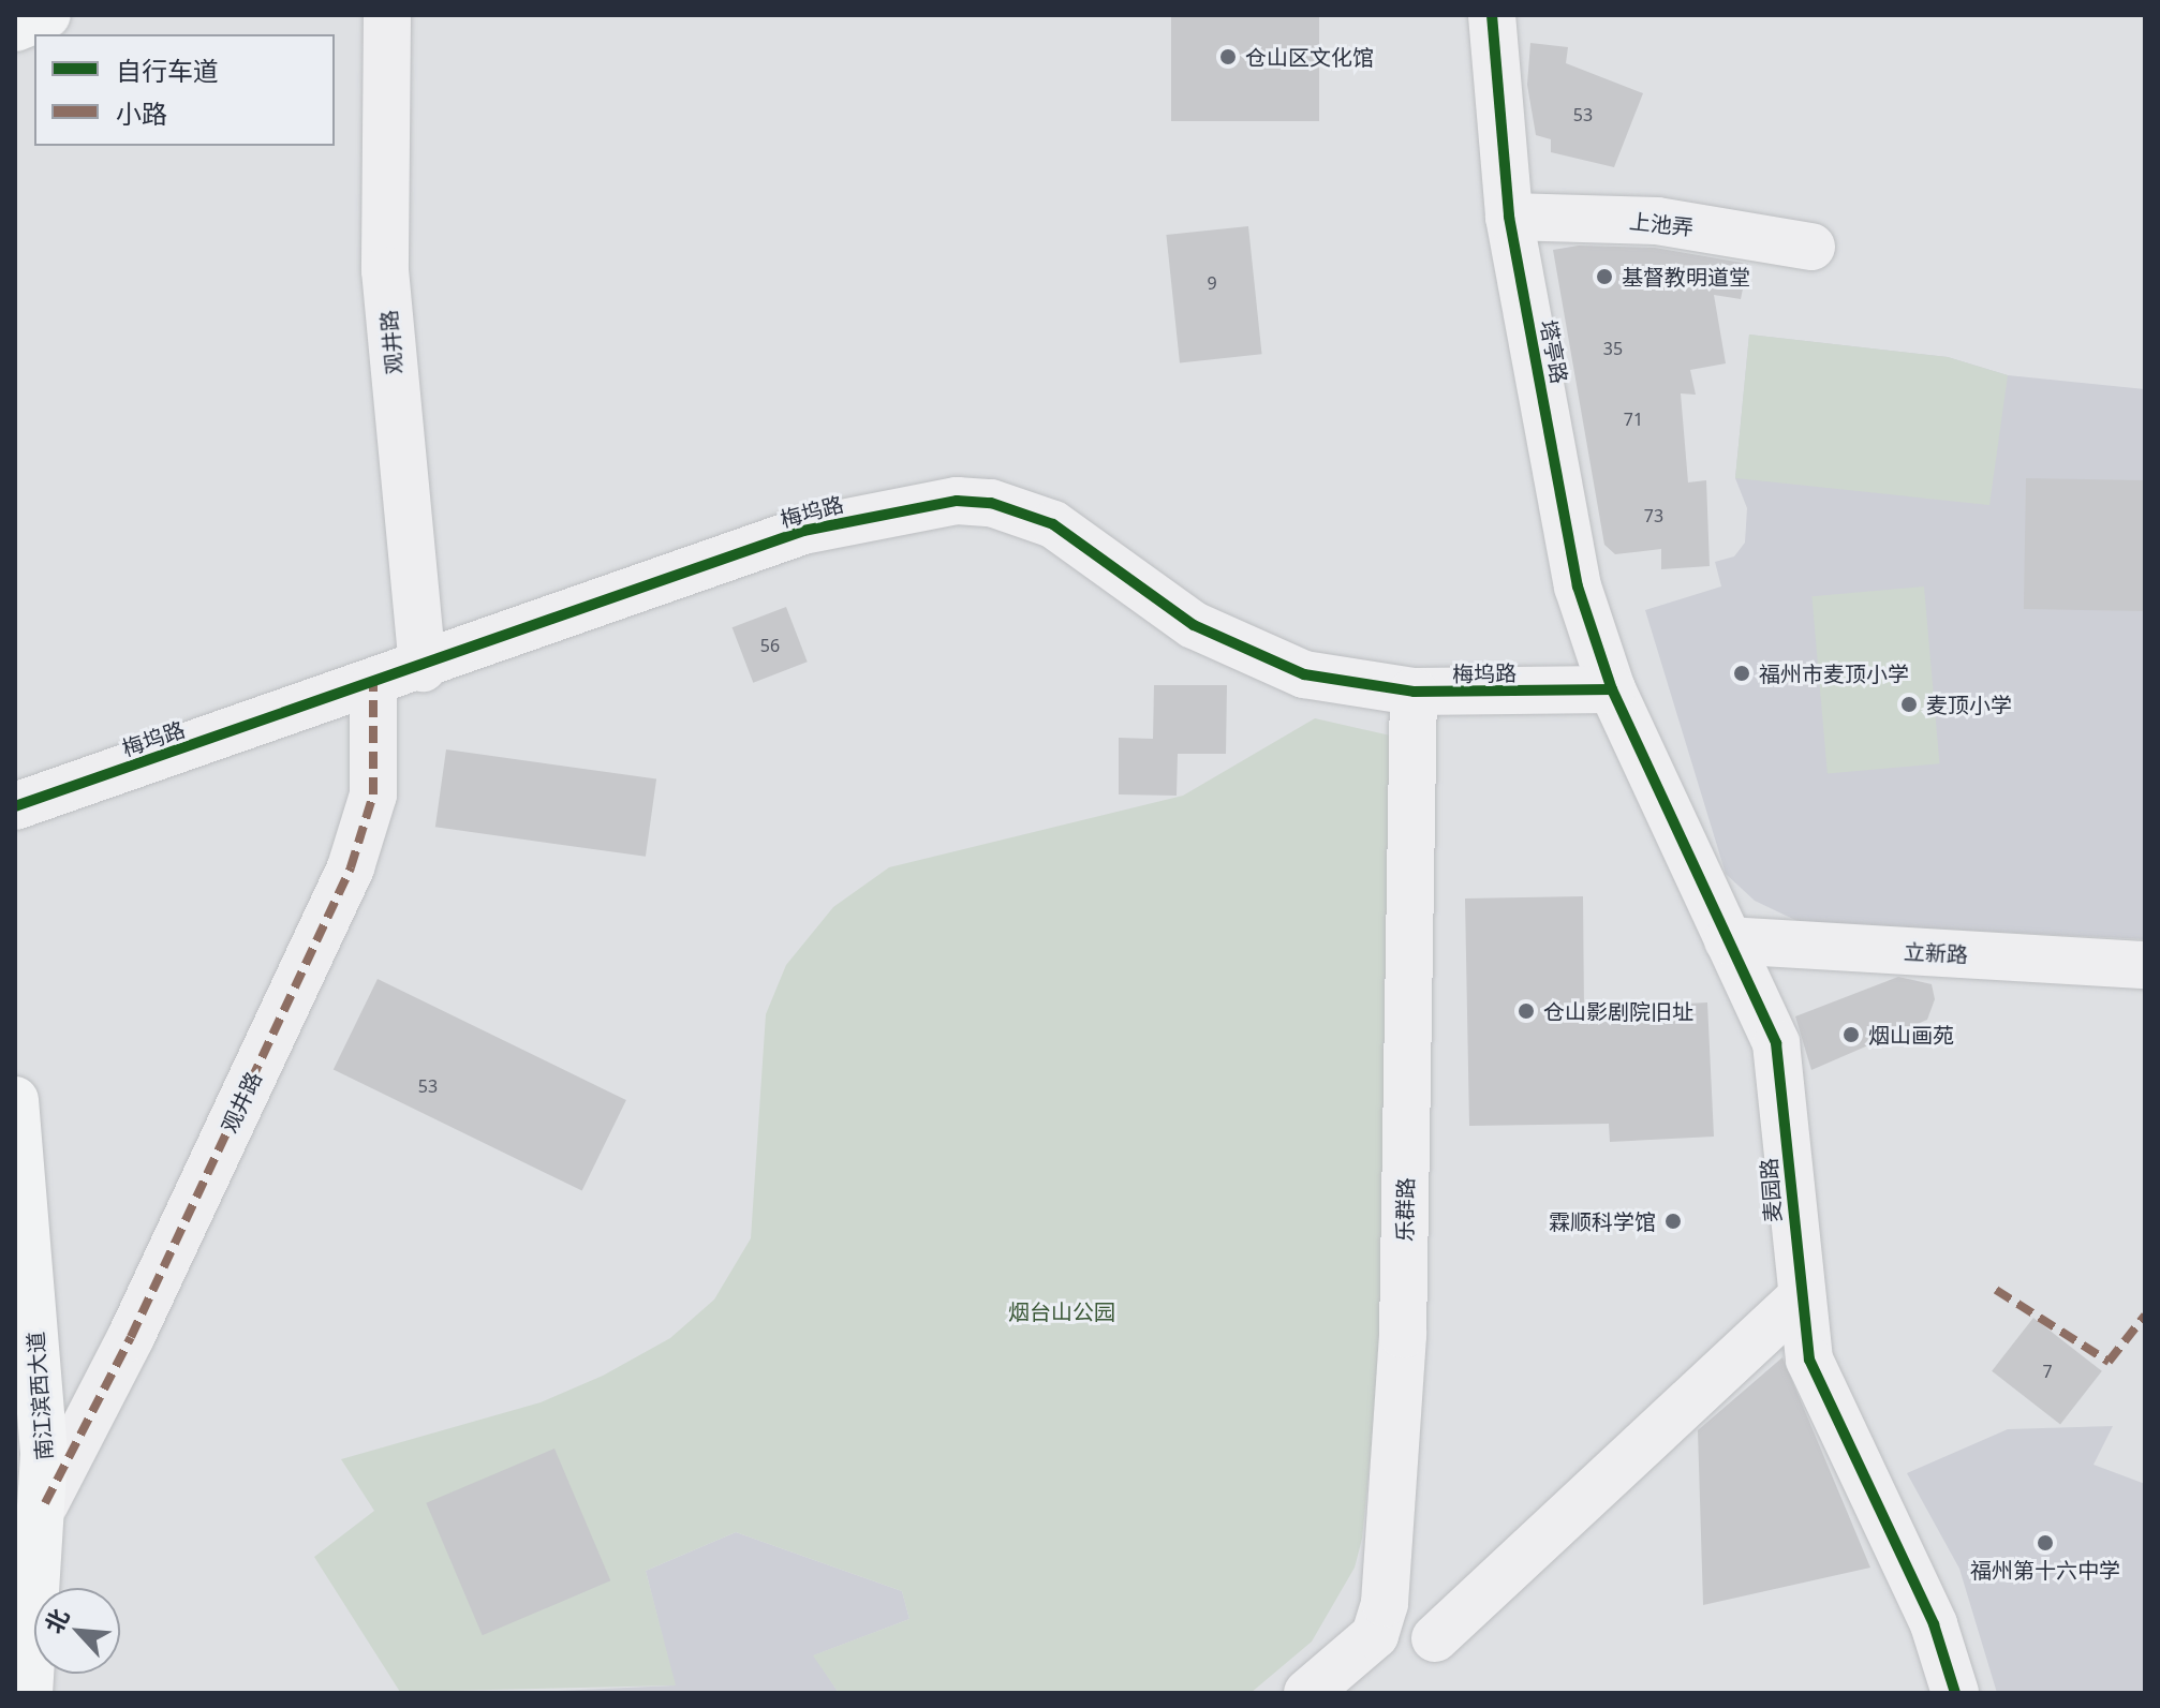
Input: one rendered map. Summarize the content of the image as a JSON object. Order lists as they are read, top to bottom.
{
  "streets": {
    "main road": ["南江滨西大道"],
    "street": [
      "上池弄",
      "观井路",
      "塔亭路",
      "梅坞路",
      "立新路",
      "麦园路",
      "乐群路"
    ]
  },
  "crossings": [
    ["上池弄", "塔亭路"],
    ["观井路", "梅坞路"],
    ["观井路", "南江滨西大道"],
    ["塔亭路", "梅坞路"],
    ["塔亭路", "麦园路"],
    ["梅坞路", "麦园路"],
    ["梅坞路", "乐群路"],
    ["立新路", "麦园路"]
  ],
  "parks": ["烟台山公园"],
  "places": [
    "仓山区文化馆",
    "基督教明道堂",
    "福州市麦顶小学",
    "麦顶小学",
    "仓山影剧院旧址",
    "烟山画苑",
    "霖顺科学馆",
    "福州第十六中学"
  ],
  "house_numbers": [
    "53",
    "9",
    "35",
    "71",
    "73",
    "56",
    "53",
    "7"
  ],
  "legend": ["自行车道", "小路"],
  "north": "top left"
}
